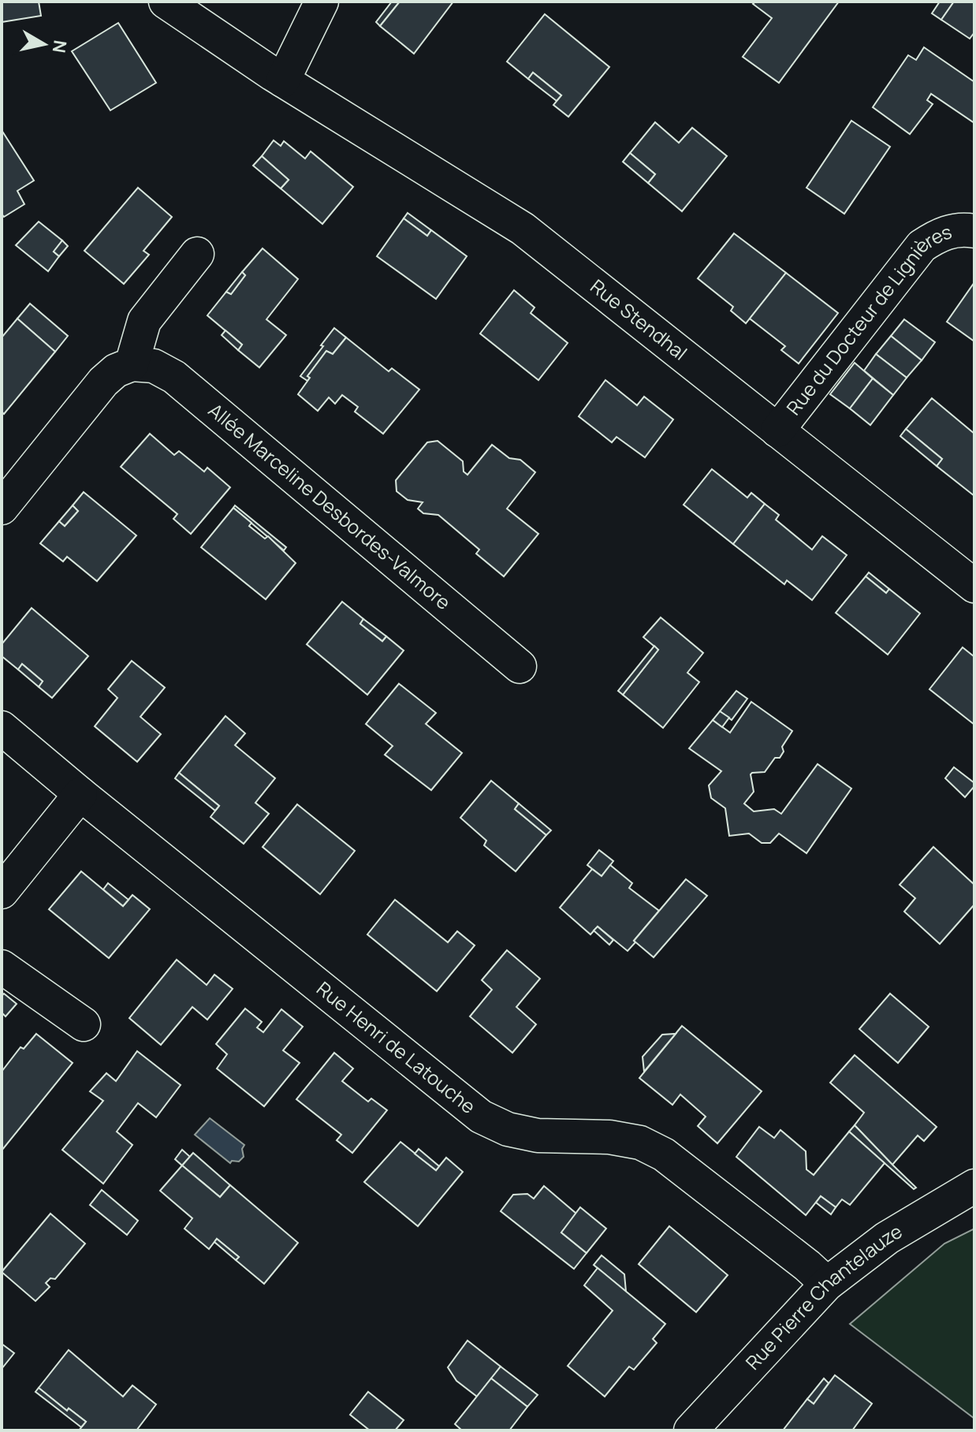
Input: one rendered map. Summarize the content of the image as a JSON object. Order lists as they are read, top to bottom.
{
  "streets": {
    "street": [
      "Rue Stendhal",
      "Rue du Docteur de Lignières",
      "Allée Marceline Desbordes-Valmore",
      "Rue Henri de Latouche",
      "Rue Pierre Chantelauze"
    ]
  },
  "crossings": [
    ["Rue Stendhal", "Rue du Docteur de Lignières"],
    ["Rue Henri de Latouche", "Rue Pierre Chantelauze"]
  ],
  "north": "right"
}
